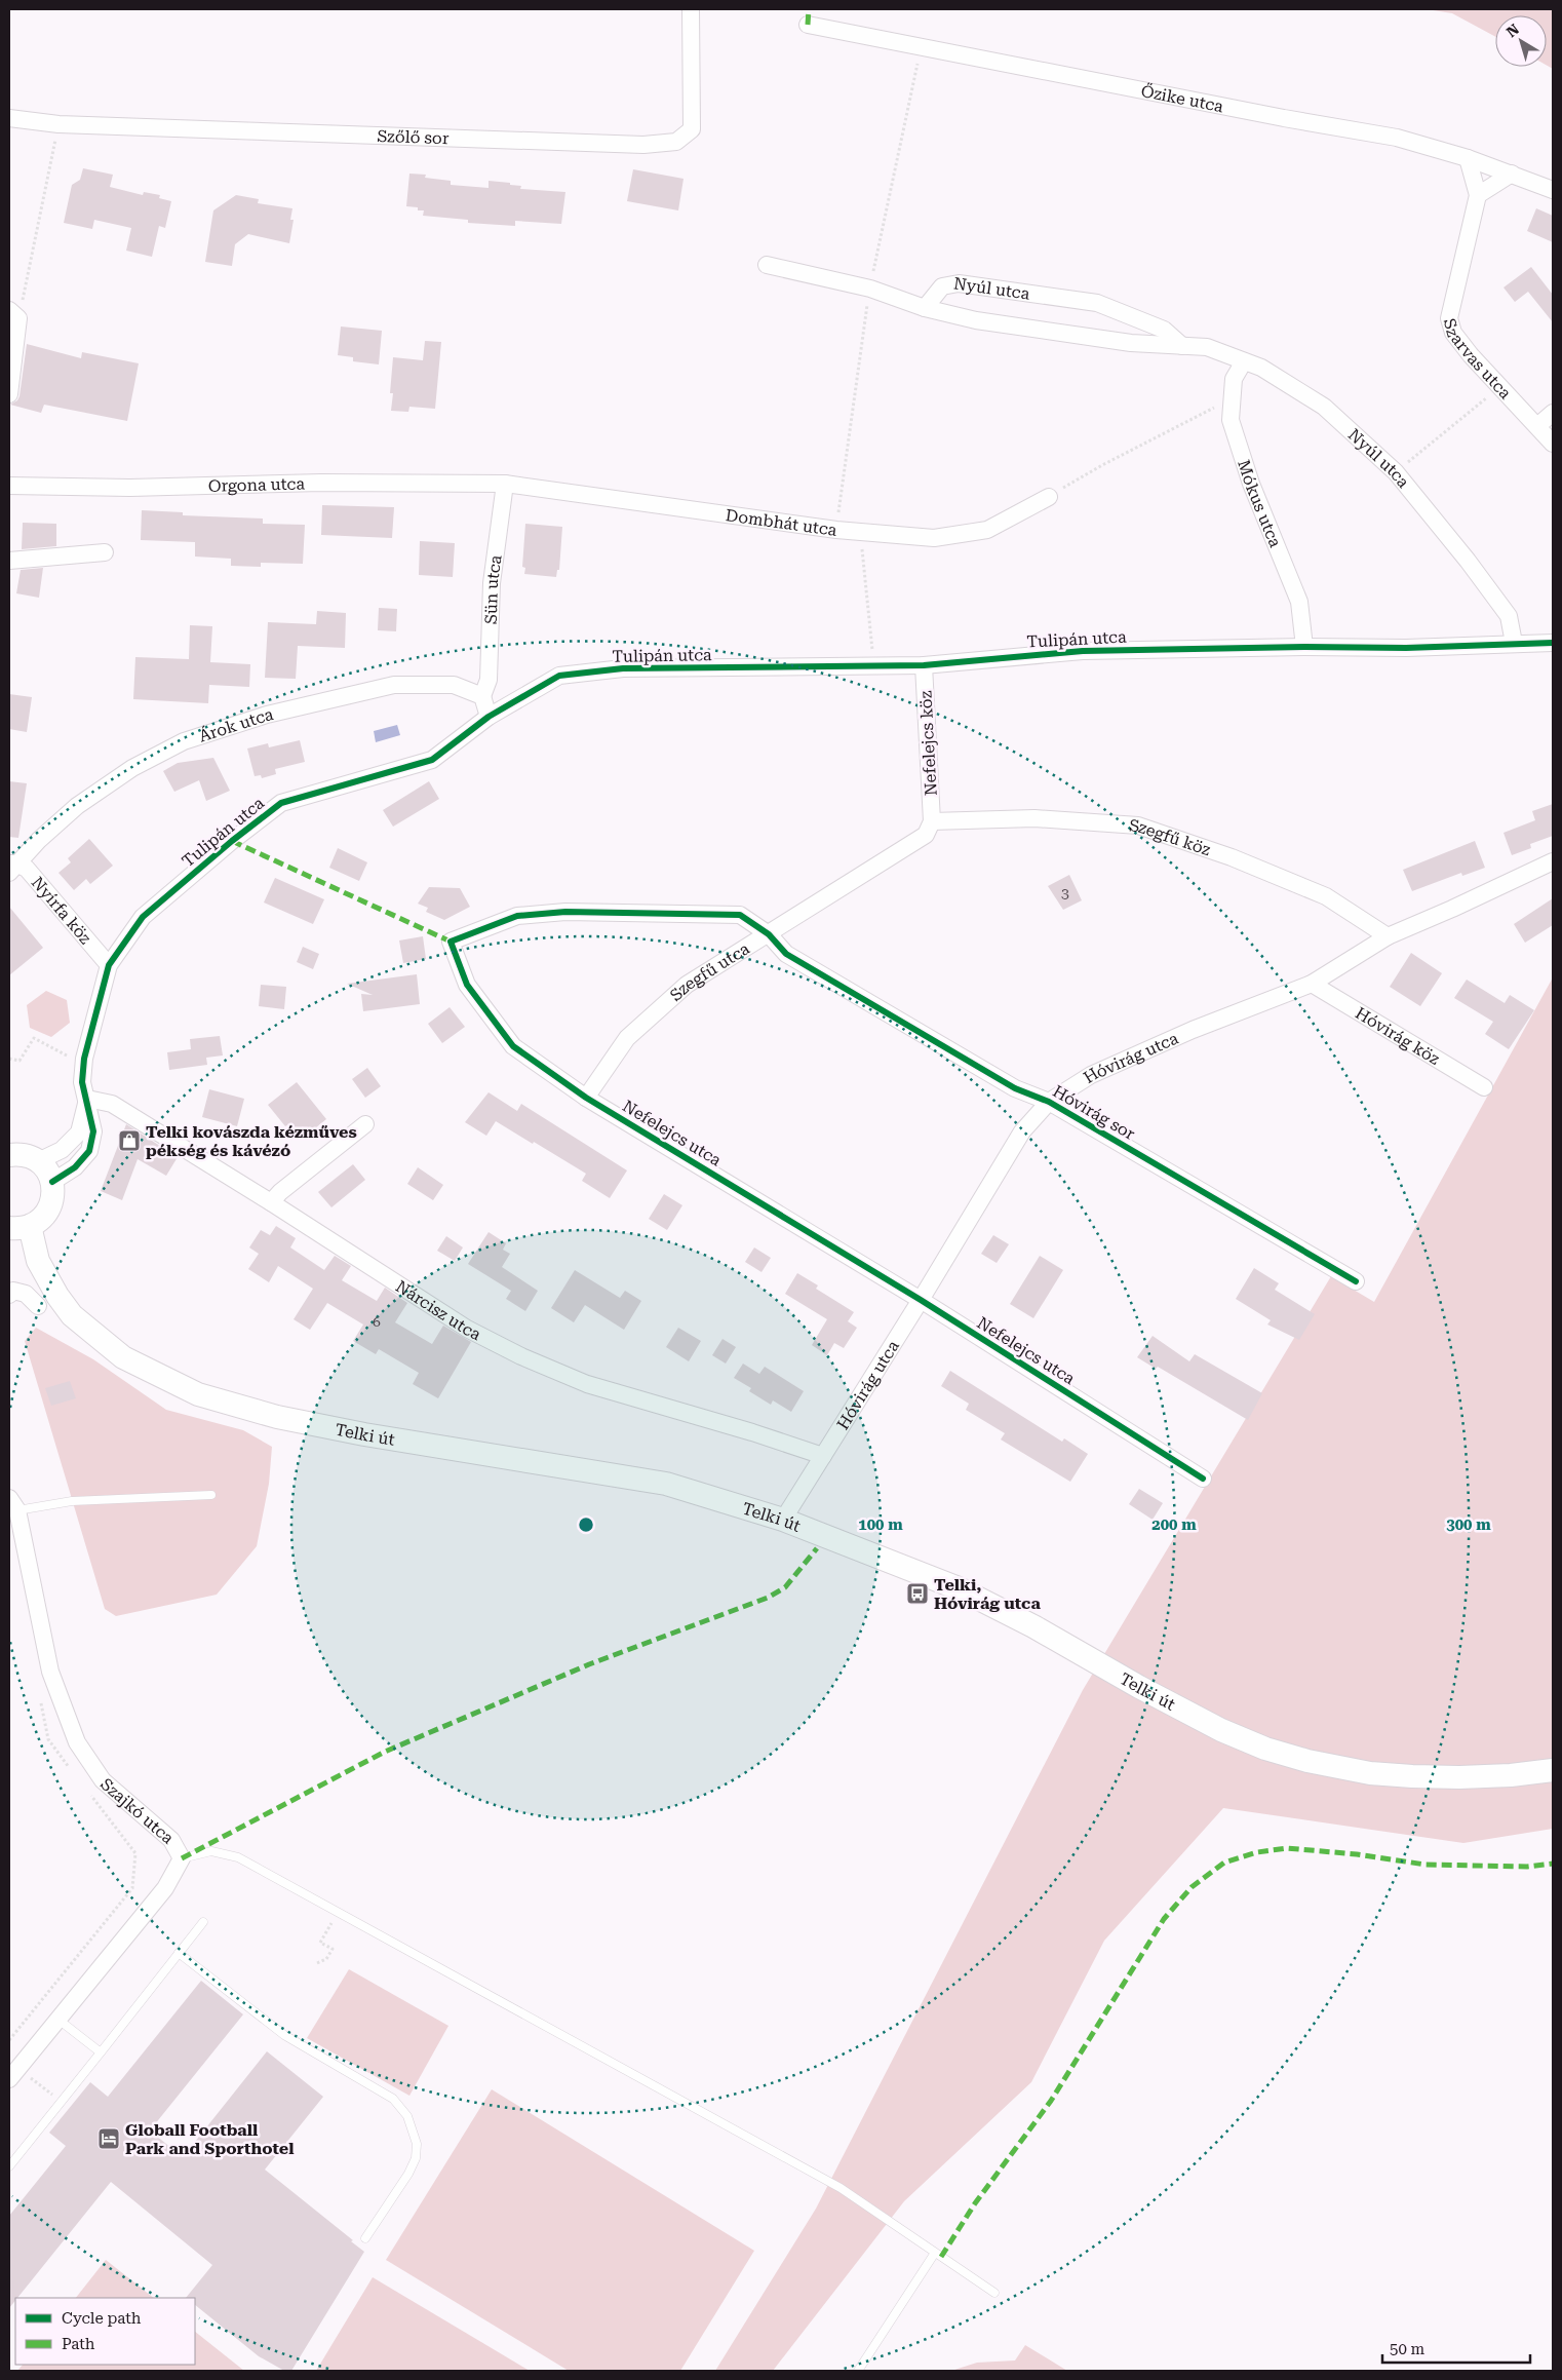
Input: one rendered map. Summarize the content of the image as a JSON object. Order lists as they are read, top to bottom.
{
  "streets": {
    "main road": ["Telki út"],
    "street": [
      "Őzike utca",
      "Szőlő sor",
      "Nyúl utca",
      "Szarvas utca",
      "Orgona utca",
      "Mókus utca",
      "Dombhát utca",
      "Sün utca",
      "Tulipán utca",
      "Árok utca",
      "Nefelejcs köz",
      "Szegfű köz",
      "Nyírfa köz",
      "Szegfű utca",
      "Hóvirág köz",
      "Hóvirág utca",
      "Hóvirág sor",
      "Nefelejcs utca",
      "Nárcisz utca",
      "Szajkó utca"
    ]
  },
  "crossings": [
    ["Őzike utca", "Szarvas utca"],
    ["Nyúl utca", "Mókus utca"],
    ["Nyúl utca", "Tulipán utca"],
    ["Orgona utca", "Dombhát utca"],
    ["Orgona utca", "Sün utca"],
    ["Mókus utca", "Tulipán utca"],
    ["Dombhát utca", "Sün utca"],
    ["Sün utca", "Árok utca"],
    ["Tulipán utca", "Nefelejcs köz"],
    ["Tulipán utca", "Nyírfa köz"],
    ["Tulipán utca", "Nárcisz utca"],
    ["Árok utca", "Nyírfa köz"],
    ["Nefelejcs köz", "Szegfű köz"],
    ["Nefelejcs köz", "Szegfű utca"],
    ["Szegfű köz", "Szegfű utca"],
    ["Szegfű köz", "Hóvirág utca"],
    ["Szegfű utca", "Hóvirág sor"],
    ["Szegfű utca", "Nefelejcs utca"],
    ["Hóvirág köz", "Hóvirág utca"],
    ["Hóvirág utca", "Hóvirág sor"],
    ["Hóvirág utca", "Nefelejcs utca"],
    ["Hóvirág utca", "Nárcisz utca"],
    ["Hóvirág utca", "Telki út"],
    ["Hóvirág sor", "Nefelejcs utca"]
  ],
  "places": {
    "shop": ["Telki kovászda kézműves pékség és kávézó"],
    "bus stop": ["Telki, Hóvirág utca"],
    "hotel": ["Globall Football Park and Sporthotel"]
  },
  "house_numbers": ["3", "6"],
  "legend": ["Cycle path", "Path"],
  "scale_bar": "50 m",
  "north": "top left",
  "rings": ["100 m", "200 m", "300 m"]
}
